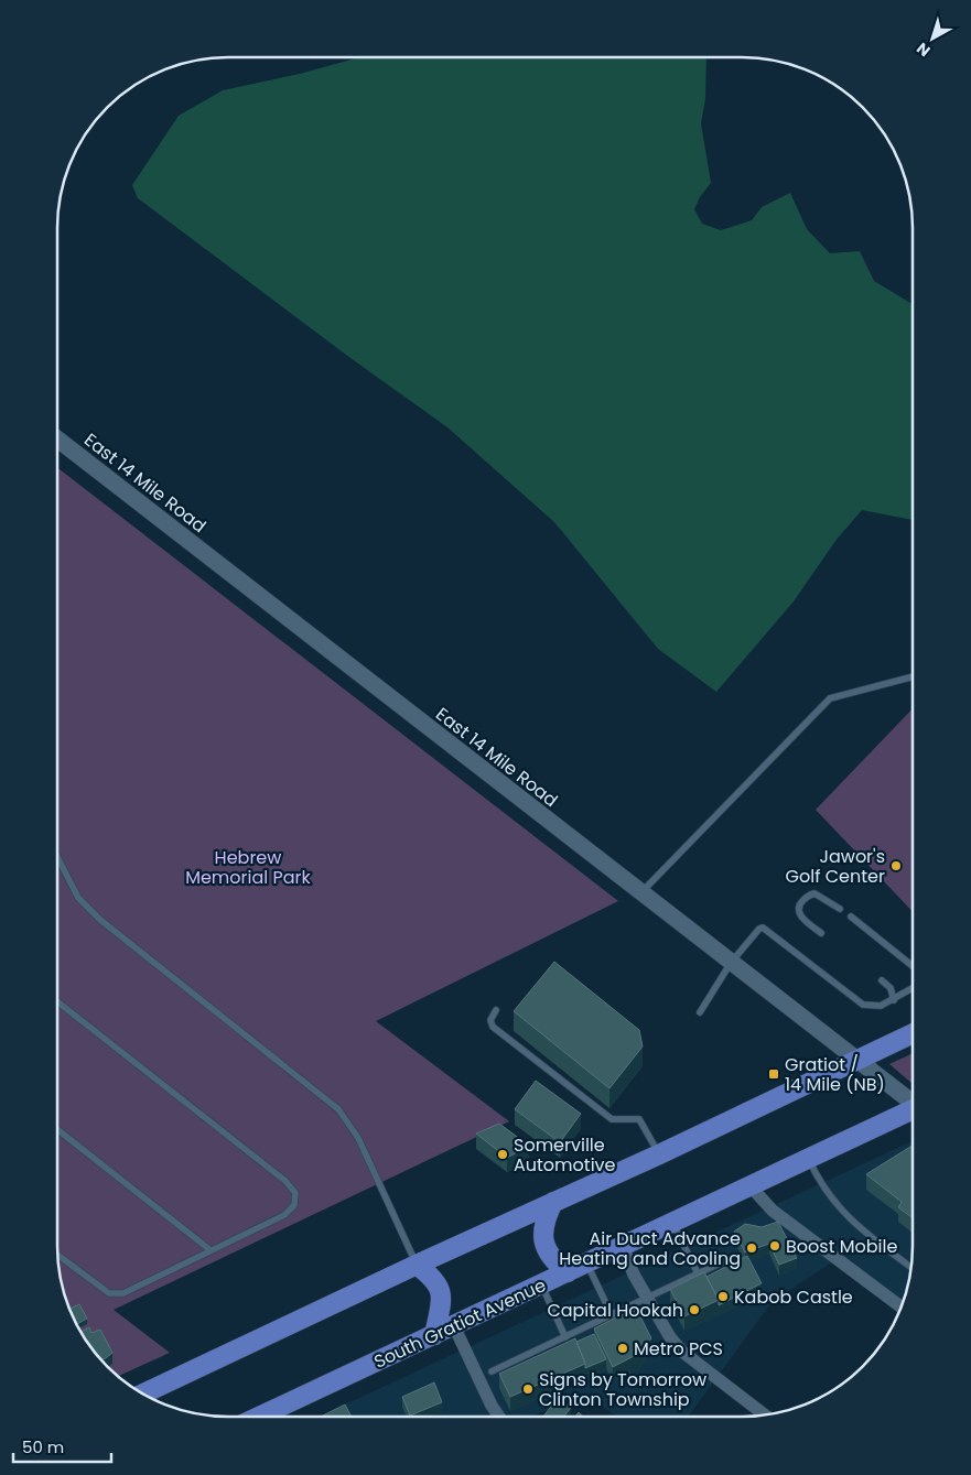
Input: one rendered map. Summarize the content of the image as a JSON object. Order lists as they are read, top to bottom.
{
  "streets": {
    "main road": ["East 14 Mile Road", "South Gratiot Avenue"]
  },
  "parks": ["Hebrew Memorial Park"],
  "places": {
    "other": [
      "Jawor's Golf Center",
      "Somerville Automotive",
      "Boost Mobile",
      "Air Duct Advance Heating and Cooling",
      "Kabob Castle",
      "Capital Hookah",
      "Metro PCS",
      "Signs by Tomorrow Clinton Township"
    ],
    "transit": ["Gratiot / 14 Mile (NB)"]
  },
  "scale_bar": "50 m",
  "north": "bottom left"
}
